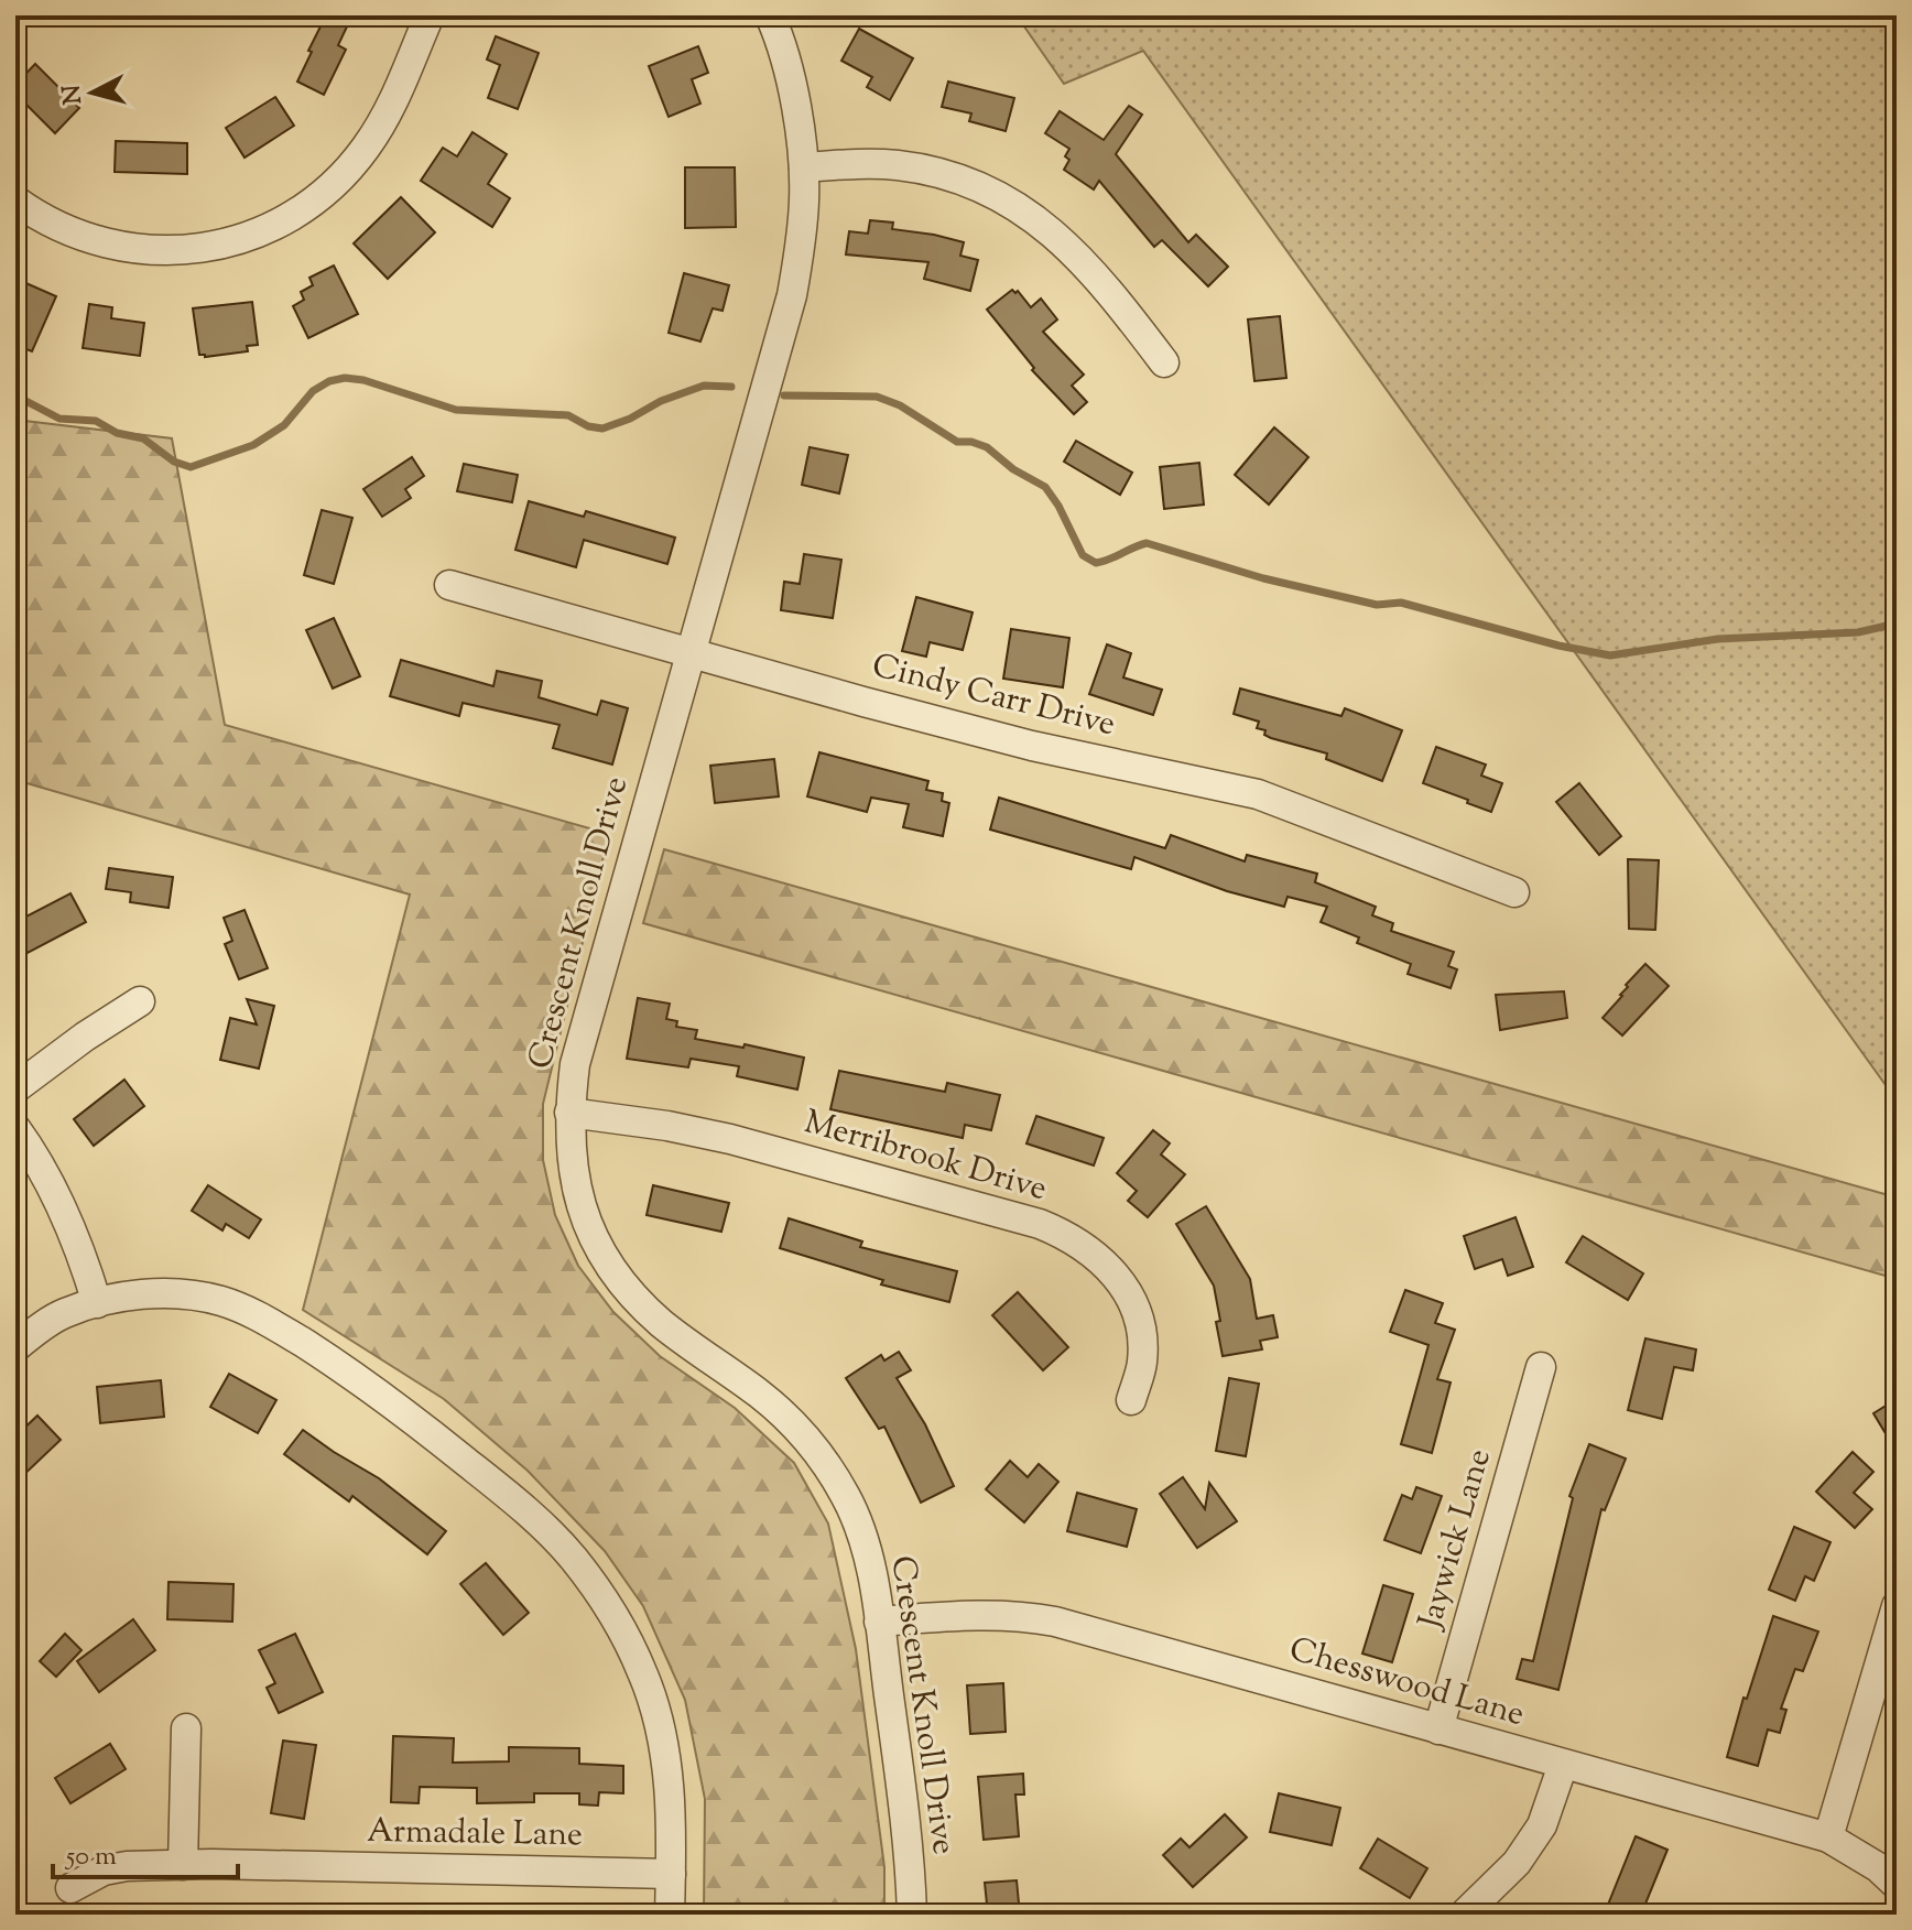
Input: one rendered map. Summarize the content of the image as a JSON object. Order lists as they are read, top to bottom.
{
  "streets": {
    "street": [
      "Cindy Carr Drive",
      "Crescent Knoll Drive",
      "Merribrook Drive",
      "Jaywick Lane",
      "Chesswood Lane",
      "Armadale Lane"
    ]
  },
  "crossings": [
    ["Cindy Carr Drive", "Crescent Knoll Drive"],
    ["Crescent Knoll Drive", "Merribrook Drive"],
    ["Crescent Knoll Drive", "Chesswood Lane"],
    ["Jaywick Lane", "Chesswood Lane"]
  ],
  "scale_bar": "50 m",
  "north": "left"
}
